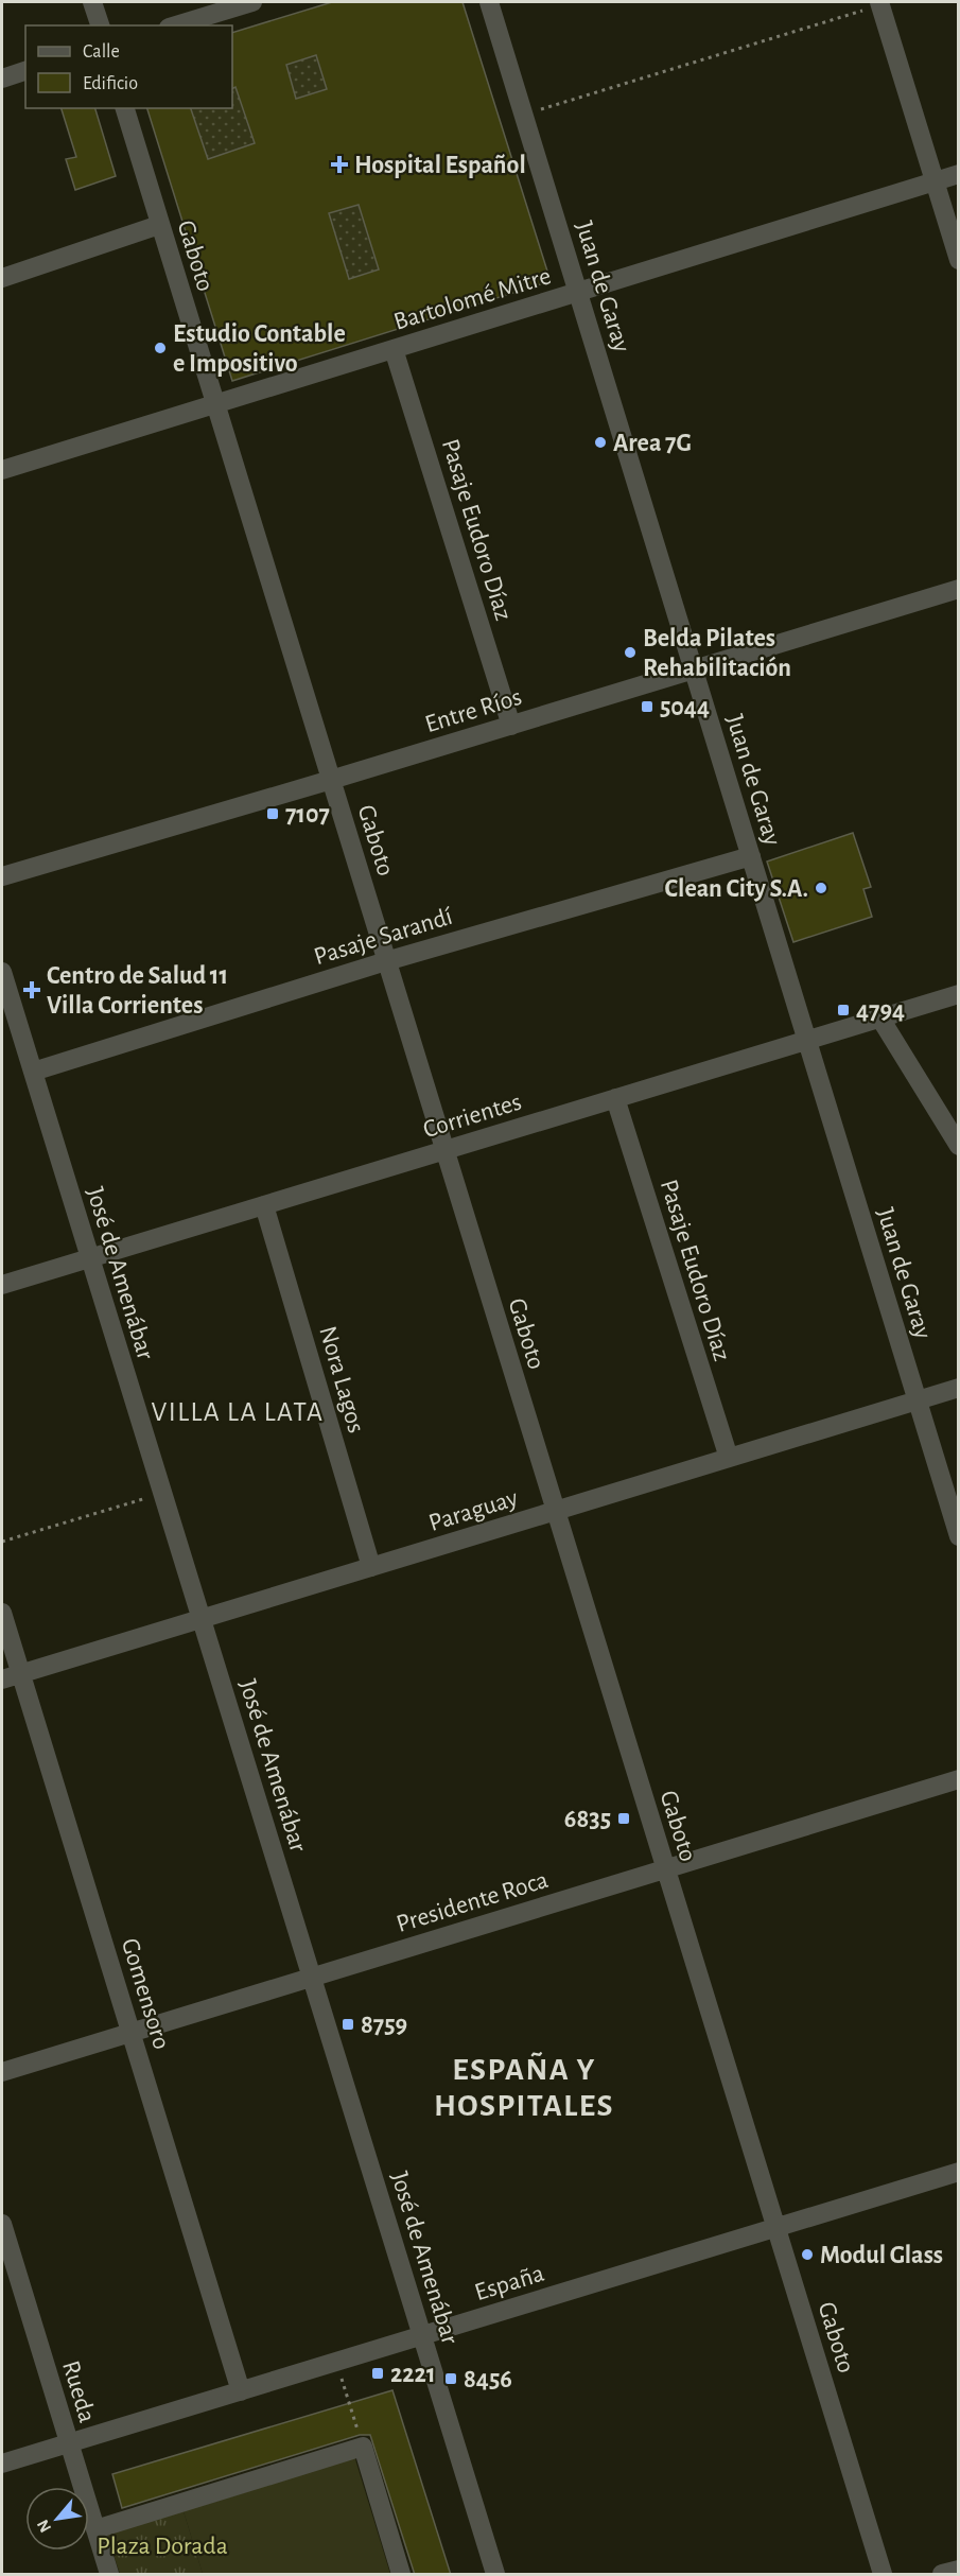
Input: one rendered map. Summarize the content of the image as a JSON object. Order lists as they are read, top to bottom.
{
  "streets": {
    "street": [
      "Gaboto",
      "Juan de Garay",
      "Bartolomé Mitre",
      "Pasaje Eudoro Díaz",
      "Entre Ríos",
      "Pasaje Sarandí",
      "Corrientes",
      "José de Amenábar",
      "Nora Lagos",
      "Paraguay",
      "Presidente Roca",
      "Gomensoro",
      "España",
      "Rueda"
    ]
  },
  "crossings": [
    ["Gaboto", "Bartolomé Mitre"],
    ["Gaboto", "Entre Ríos"],
    ["Gaboto", "Pasaje Sarandí"],
    ["Gaboto", "Corrientes"],
    ["Gaboto", "Paraguay"],
    ["Gaboto", "Presidente Roca"],
    ["Gaboto", "España"],
    ["Juan de Garay", "Bartolomé Mitre"],
    ["Juan de Garay", "Entre Ríos"],
    ["Juan de Garay", "Pasaje Sarandí"],
    ["Juan de Garay", "Corrientes"],
    ["Juan de Garay", "Paraguay"],
    ["Bartolomé Mitre", "Pasaje Eudoro Díaz"],
    ["Pasaje Eudoro Díaz", "Entre Ríos"],
    ["Pasaje Eudoro Díaz", "Corrientes"],
    ["Pasaje Eudoro Díaz", "Paraguay"],
    ["Pasaje Sarandí", "José de Amenábar"],
    ["Corrientes", "José de Amenábar"],
    ["Corrientes", "Nora Lagos"],
    ["José de Amenábar", "Paraguay"],
    ["José de Amenábar", "Presidente Roca"],
    ["José de Amenábar", "España"],
    ["Nora Lagos", "Paraguay"],
    ["Paraguay", "Gomensoro"],
    ["Presidente Roca", "Gomensoro"],
    ["Gomensoro", "España"],
    ["España", "Rueda"]
  ],
  "districts": ["VILLA LA LATA", "ESPAÑA Y HOSPITALES"],
  "parks": ["Plaza Dorada"],
  "places": {
    "health": ["Hospital Español", "Centro de Salud 11 Villa Corrientes"],
    "other": [
      "Estudio Contable e Impositivo",
      "Area 7G",
      "Belda Pilates Rehabilitación",
      "Clean City S.A.",
      "Modul Glass"
    ],
    "transit": [
      "5044",
      "7107",
      "4794",
      "6835",
      "8759",
      "2221",
      "8456"
    ]
  },
  "legend": ["Calle", "Edificio"],
  "north": "bottom left"
}
